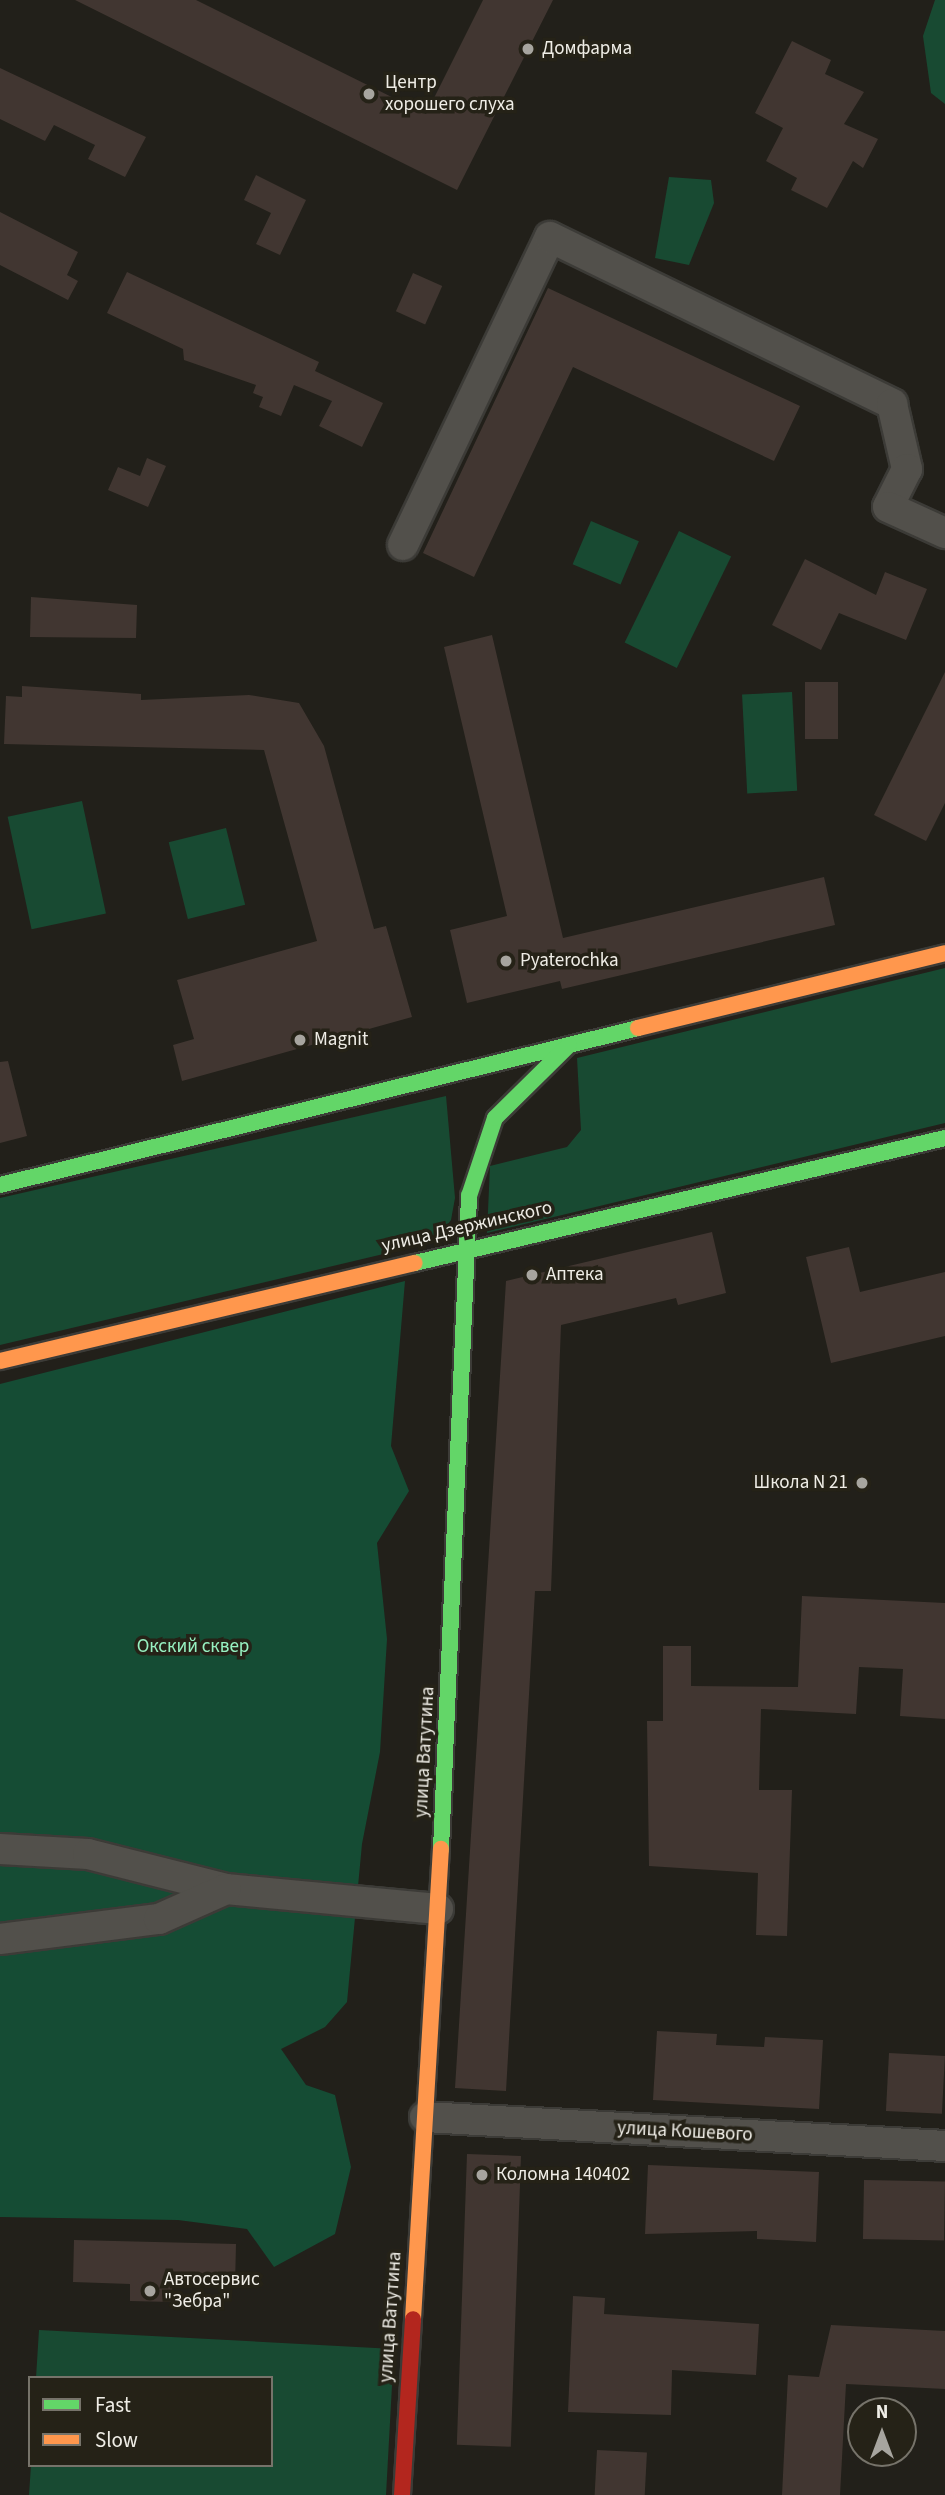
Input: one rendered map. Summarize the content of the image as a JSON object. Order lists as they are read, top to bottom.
{
  "streets": {
    "street": ["улица Дзержинского", "улица Ватутина", "улица Кошевого"]
  },
  "crossings": [
    ["улица Дзержинского", "улица Ватутина"],
    ["улица Ватутина", "улица Кошевого"]
  ],
  "parks": ["Окский сквер"],
  "places": [
    "Домфарма",
    "Центр хорошего слуха",
    "Pyaterochka",
    "Magnit",
    "Аптека",
    "Школа N 21",
    "Коломна 140402",
    "Автосервис \"Зебра\""
  ],
  "legend": ["Fast", "Slow"],
  "north": "top"
}
